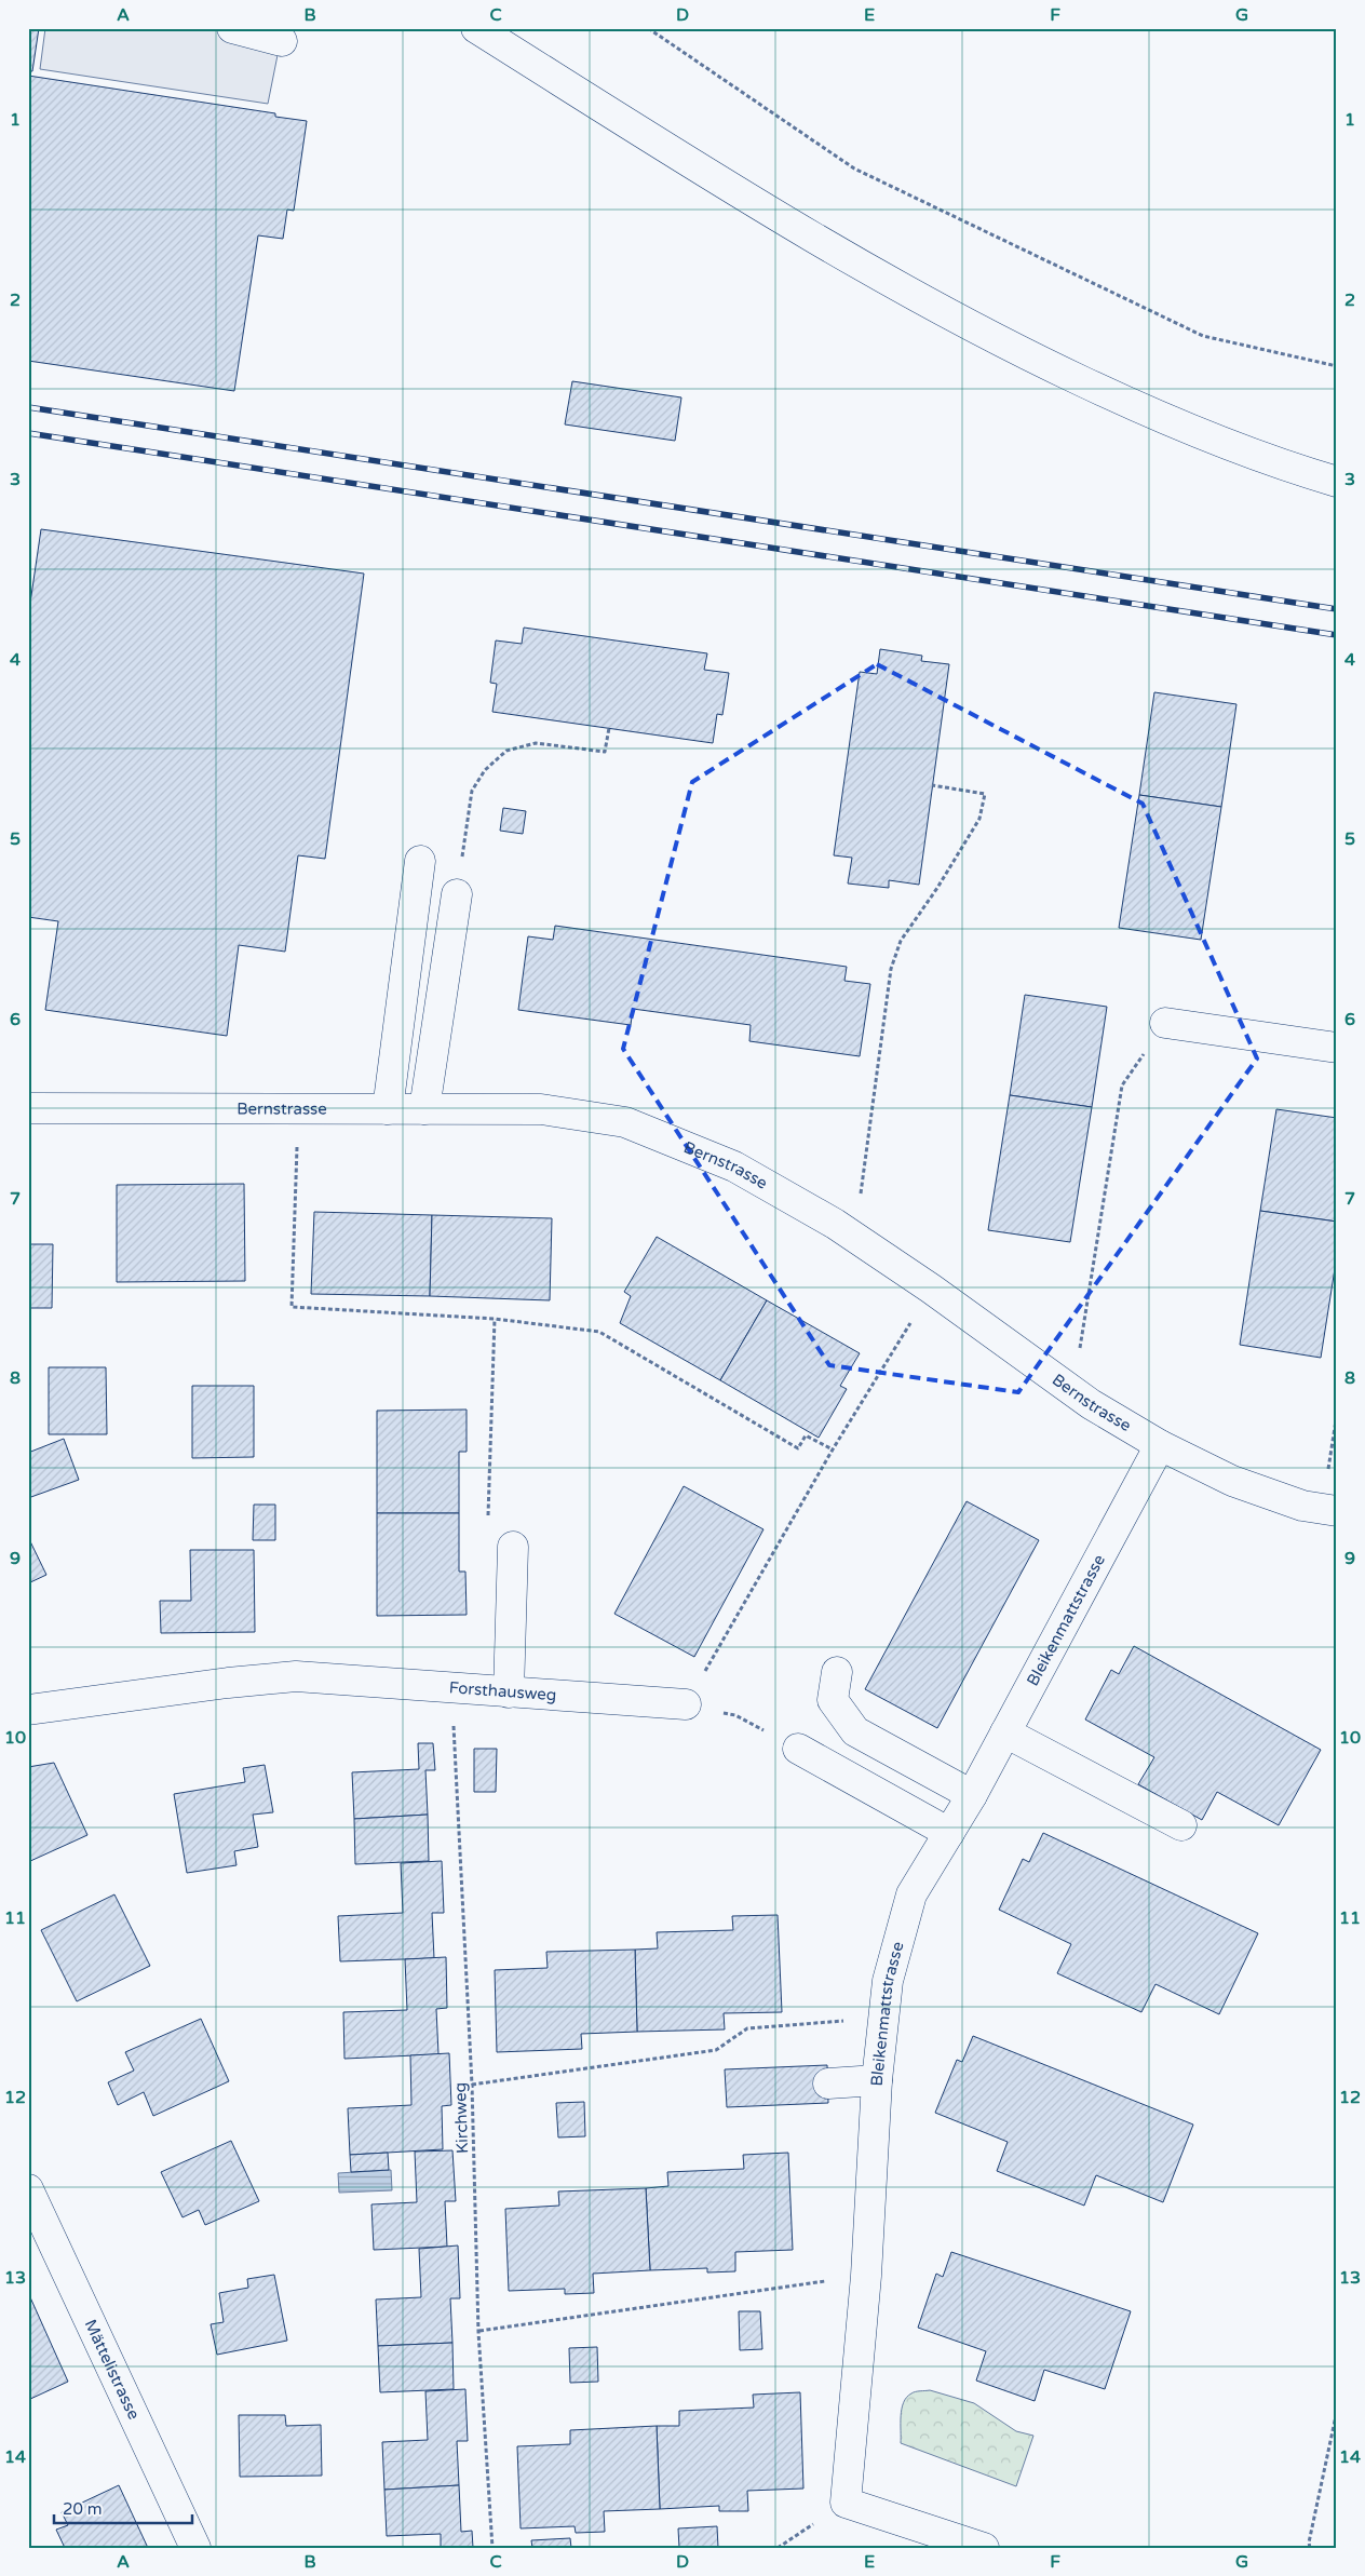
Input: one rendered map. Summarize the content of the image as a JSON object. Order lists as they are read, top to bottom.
{
  "streets": {
    "street": [
      "Bernstrasse",
      "Bleikenmattstrasse",
      "Forsthausweg",
      "Mättelistrasse"
    ],
    "path": ["Kirchweg"]
  },
  "crossings": [
    ["Bernstrasse", "Bleikenmattstrasse"],
    ["Forsthausweg", "Kirchweg"]
  ],
  "scale_bar": "20 m",
  "grid": {
    "columns": [
      "A",
      "B",
      "C",
      "D",
      "E",
      "F",
      "G"
    ],
    "rows": [
      "1",
      "2",
      "3",
      "4",
      "5",
      "6",
      "7",
      "8",
      "9",
      "10",
      "11",
      "12",
      "13",
      "14"
    ]
  }
}
